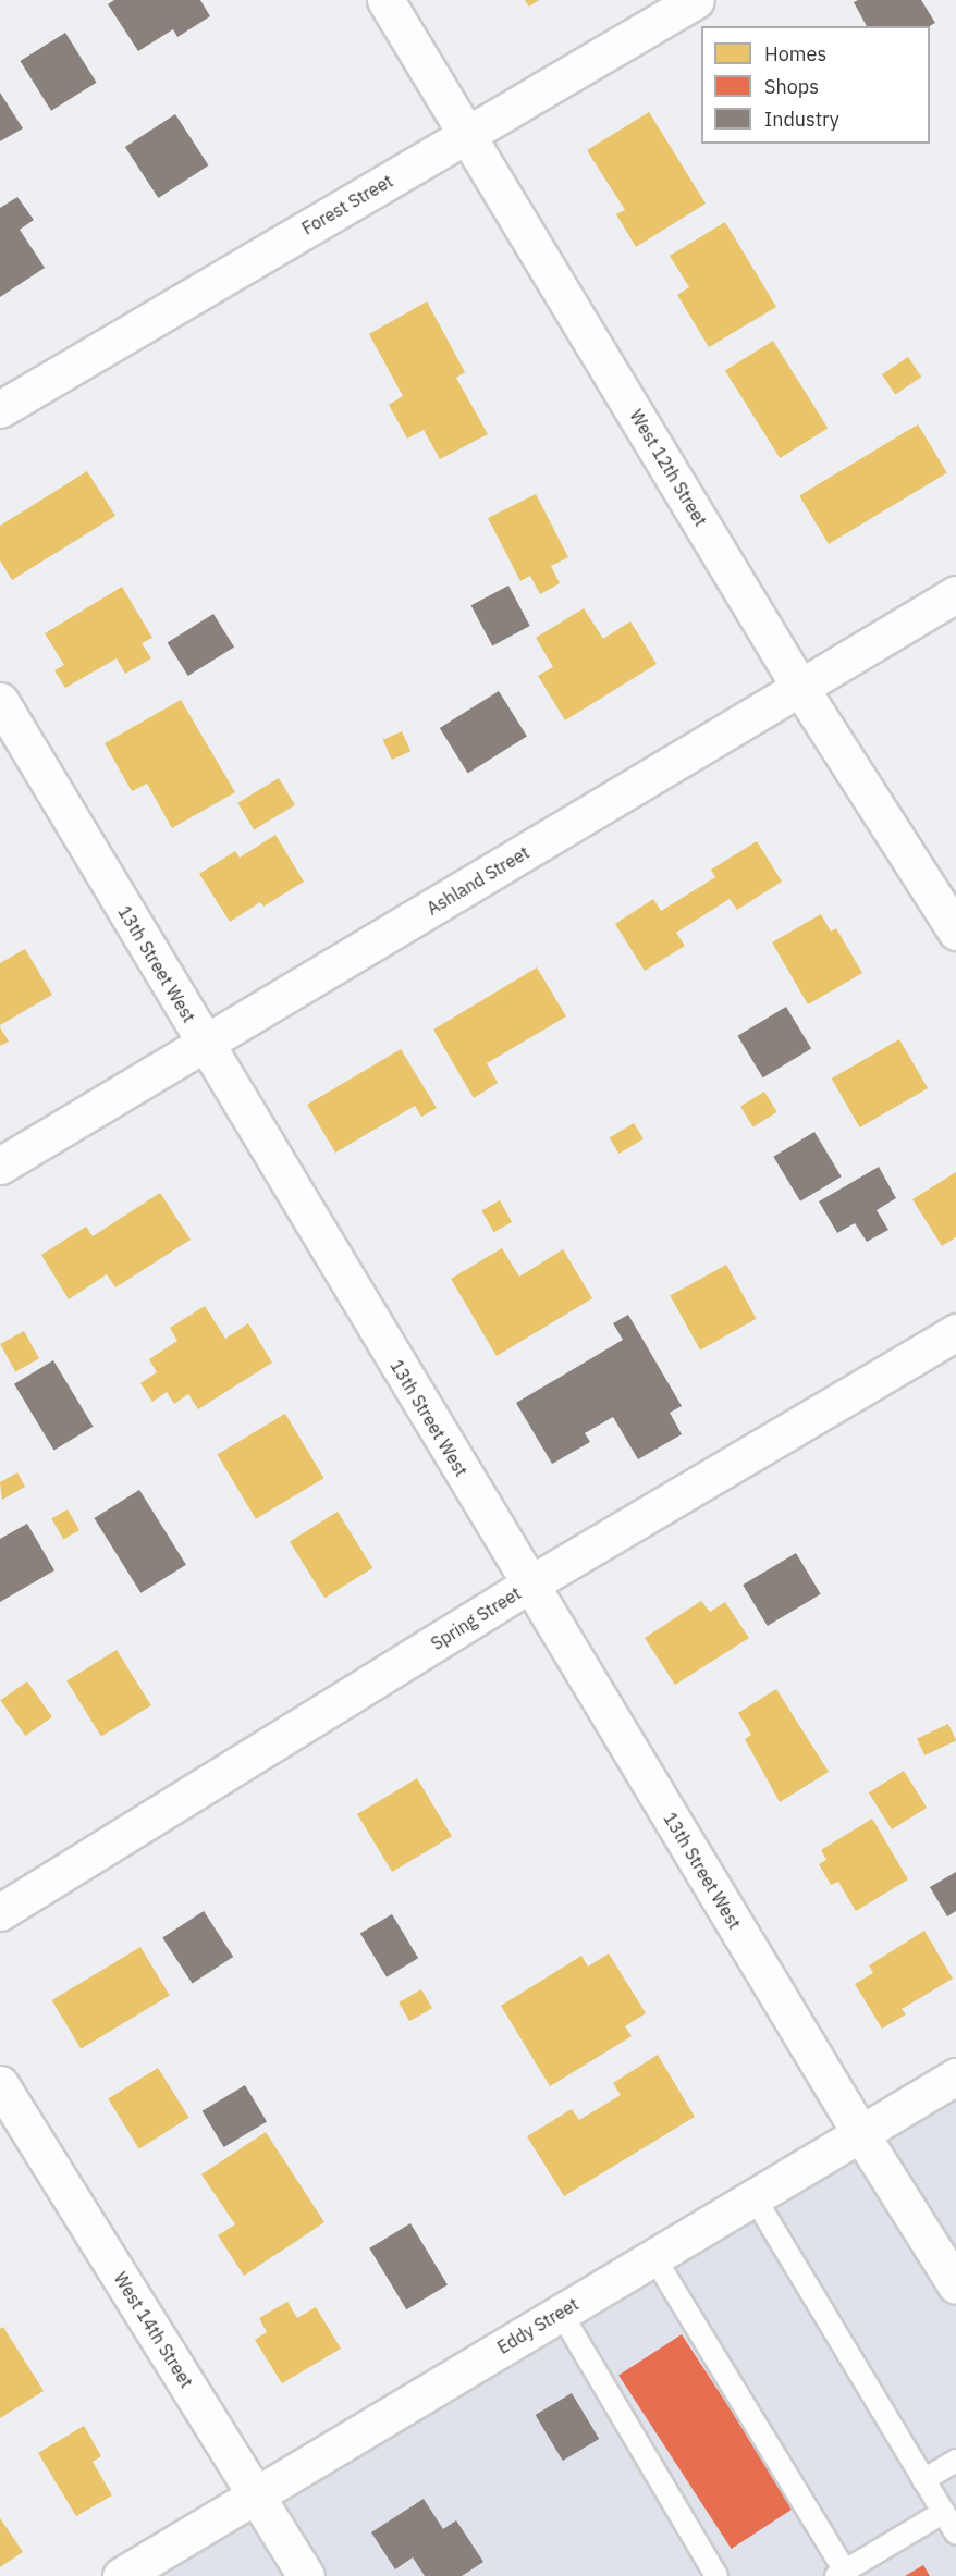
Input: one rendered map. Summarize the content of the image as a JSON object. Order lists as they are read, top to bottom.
{
  "streets": {
    "street": [
      "Forest Street",
      "West 12th Street",
      "Ashland Street",
      "13th Street West",
      "Spring Street",
      "Eddy Street",
      "West 14th Street"
    ]
  },
  "crossings": [
    ["Forest Street", "West 12th Street"],
    ["West 12th Street", "Ashland Street"],
    ["Ashland Street", "13th Street West"],
    ["13th Street West", "Spring Street"],
    ["13th Street West", "Eddy Street"],
    ["Eddy Street", "West 14th Street"]
  ],
  "legend": ["Homes", "Shops", "Industry"]
}
